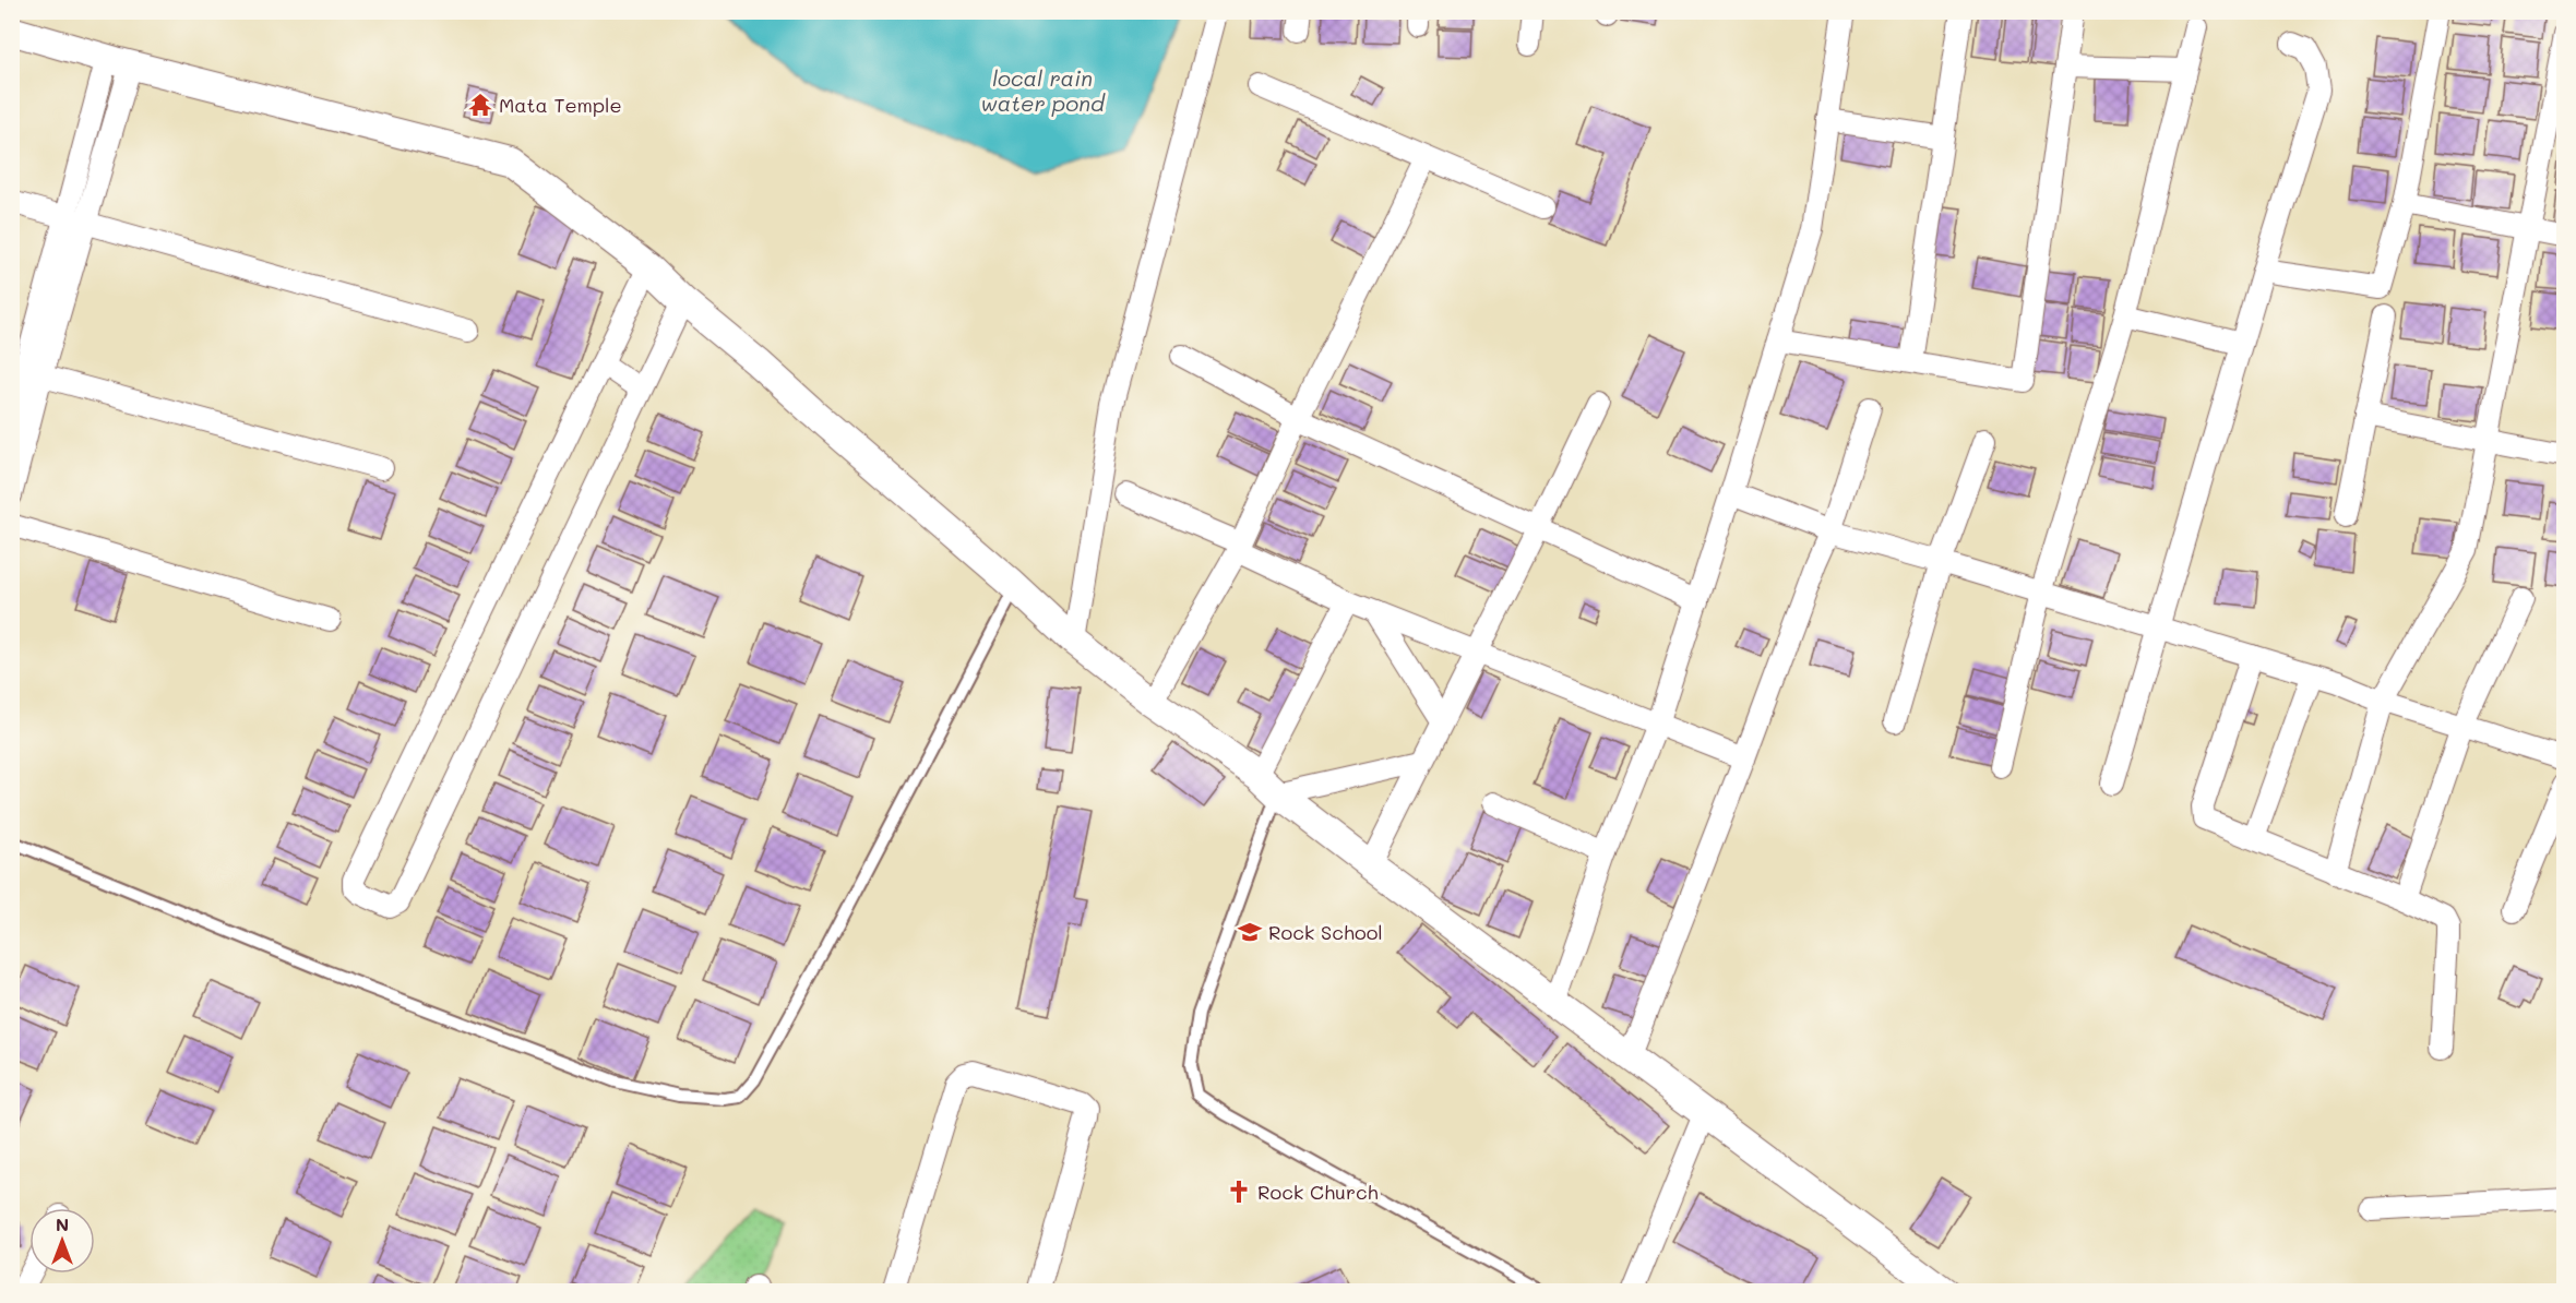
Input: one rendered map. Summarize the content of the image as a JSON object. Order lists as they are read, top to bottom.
{
  "water": ["local rain water pond"],
  "places": {
    "temple": ["Mata Temple"],
    "school or university": ["Rock School"],
    "church": ["Rock Church"]
  },
  "north": "top"
}
